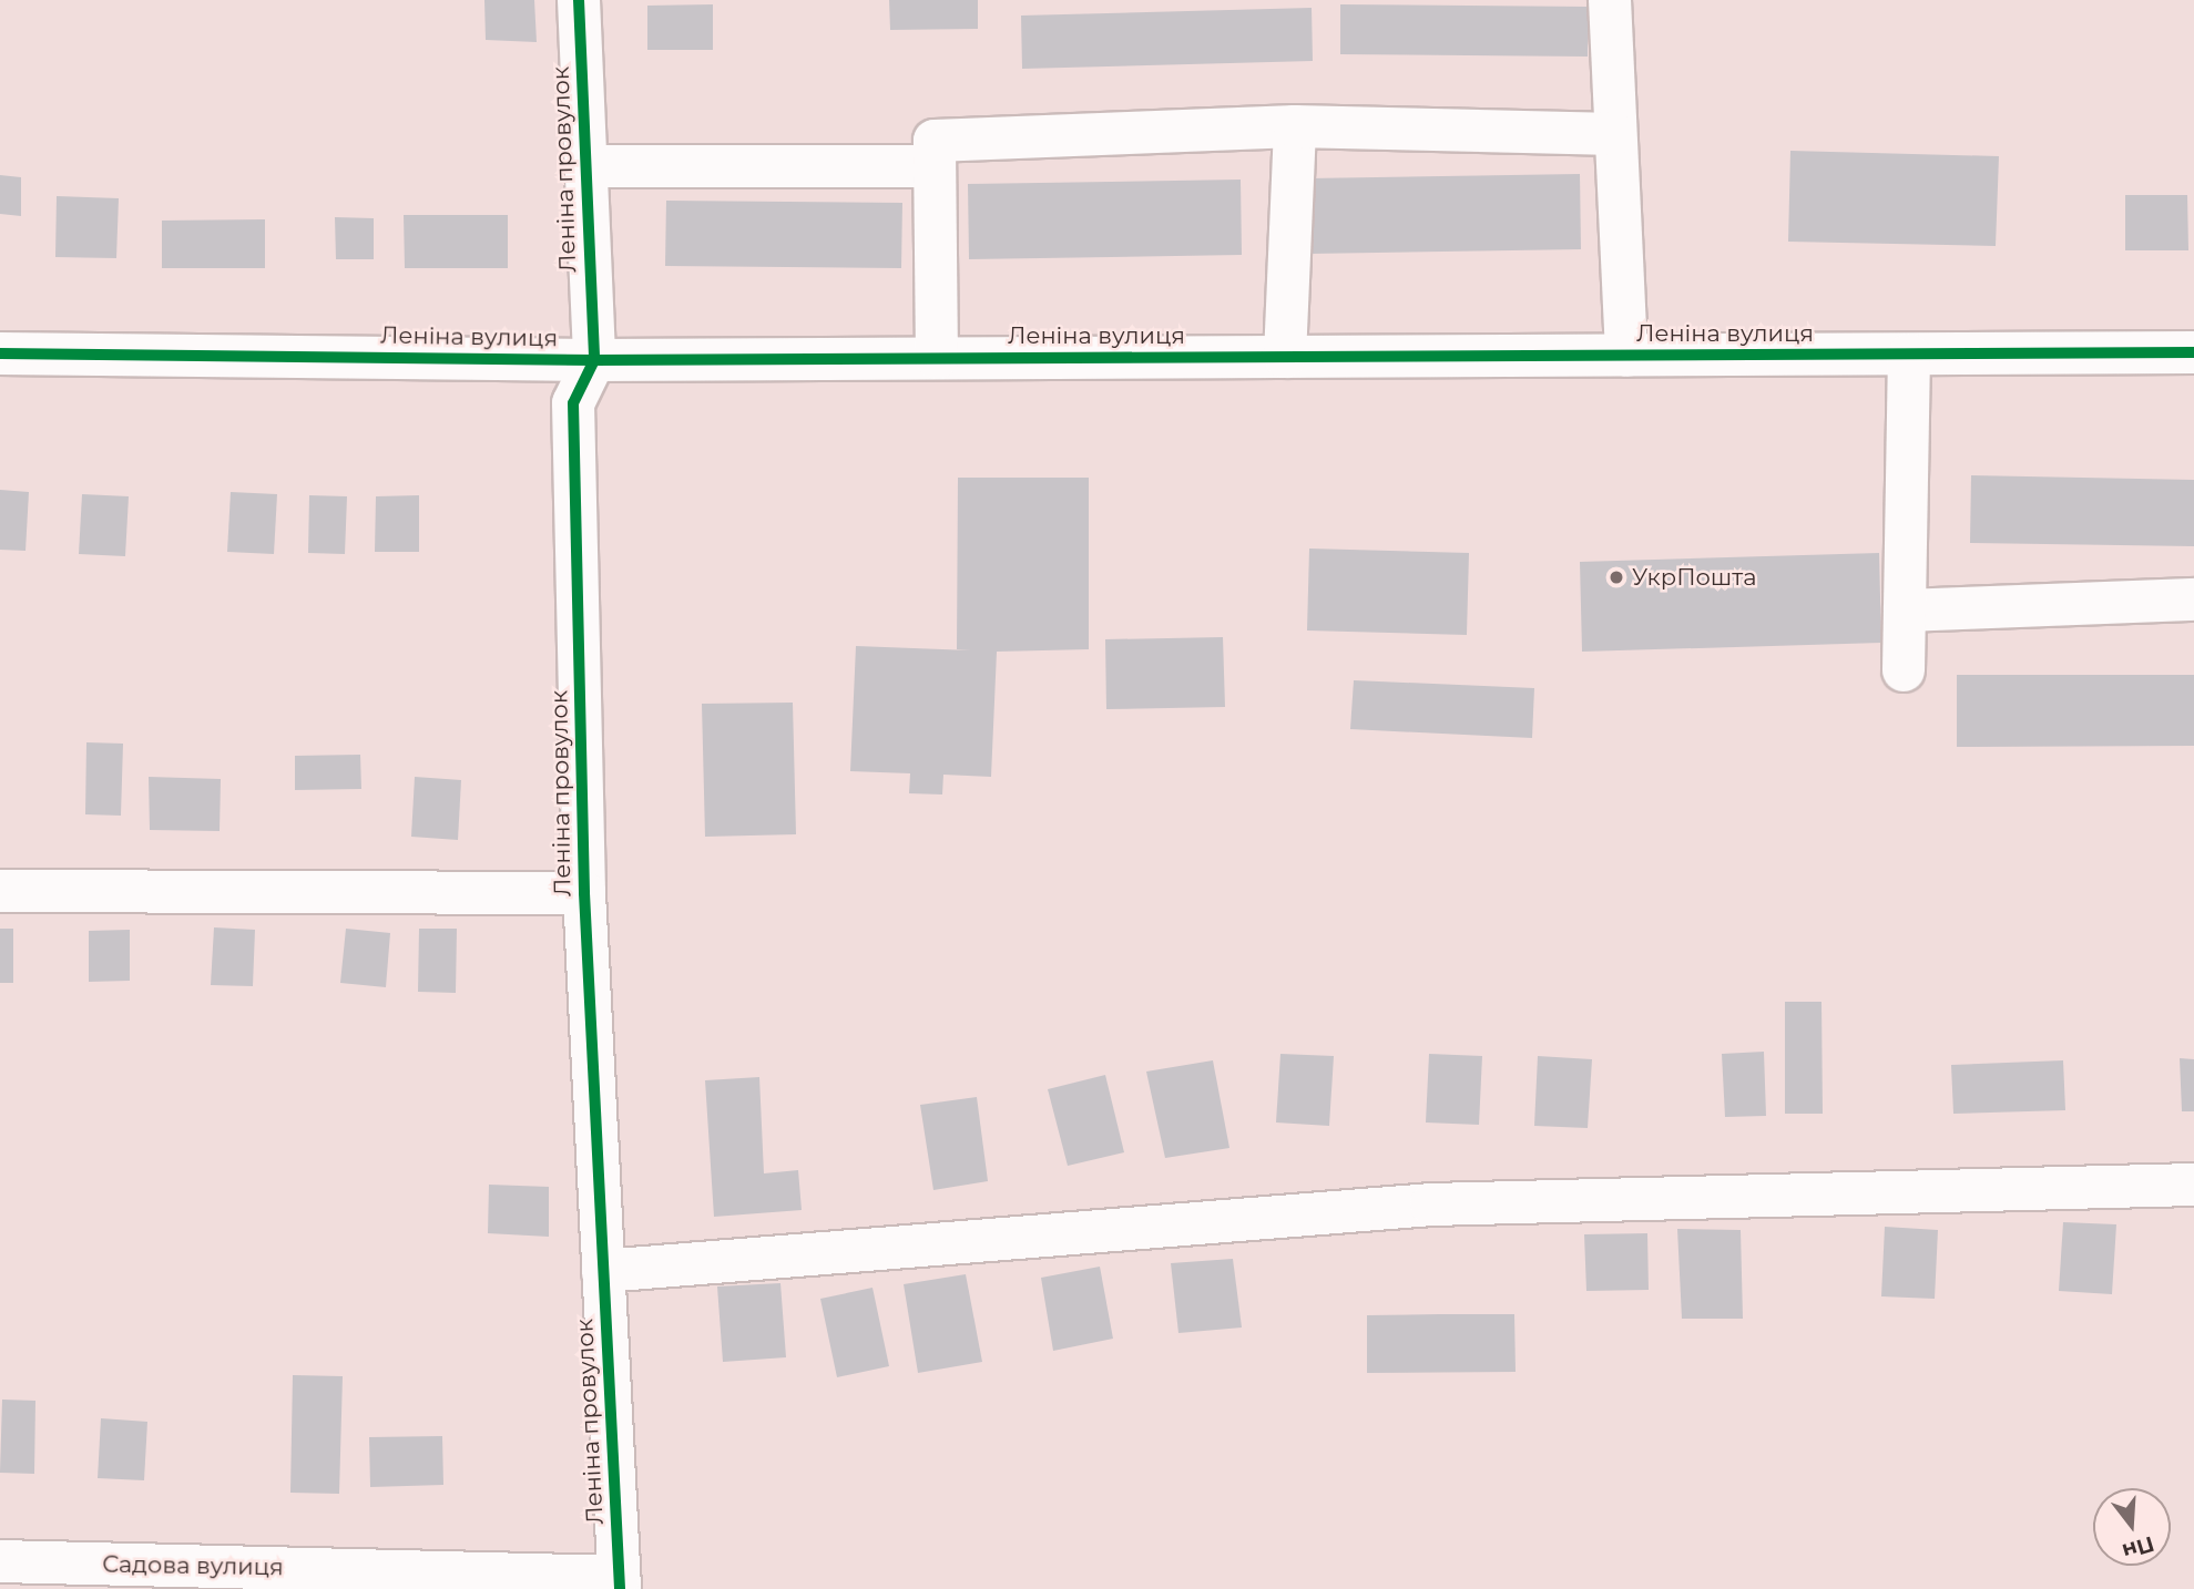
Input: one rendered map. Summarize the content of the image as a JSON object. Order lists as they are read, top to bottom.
{
  "streets": {
    "street": ["Леніна провулок", "Леніна вулиця", "Садова вулиця"]
  },
  "crossings": [
    ["Леніна провулок", "Леніна вулиця"],
    ["Леніна провулок", "Садова вулиця"]
  ],
  "places": ["УкрПошта"],
  "north": "bottom"
}
